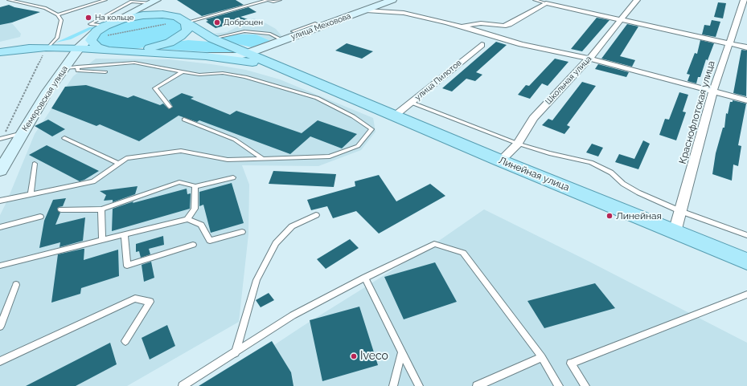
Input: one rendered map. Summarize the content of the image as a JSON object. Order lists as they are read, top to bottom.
{
  "streets": {
    "main road": ["улица Меховова", "Кемеровская улица", "Линейная улица"],
    "street": ["улица Пилотов", "Школьная улица", "Краснофлотская улица"]
  },
  "crossings": [
    ["улица Пилотов", "Линейная улица"],
    ["Школьная улица", "Линейная улица"],
    ["Краснофлотская улица", "Линейная улица"]
  ],
  "places": [
    "На кольце",
    "Доброцен",
    "Линейная",
    "Iveco"
  ]
}
